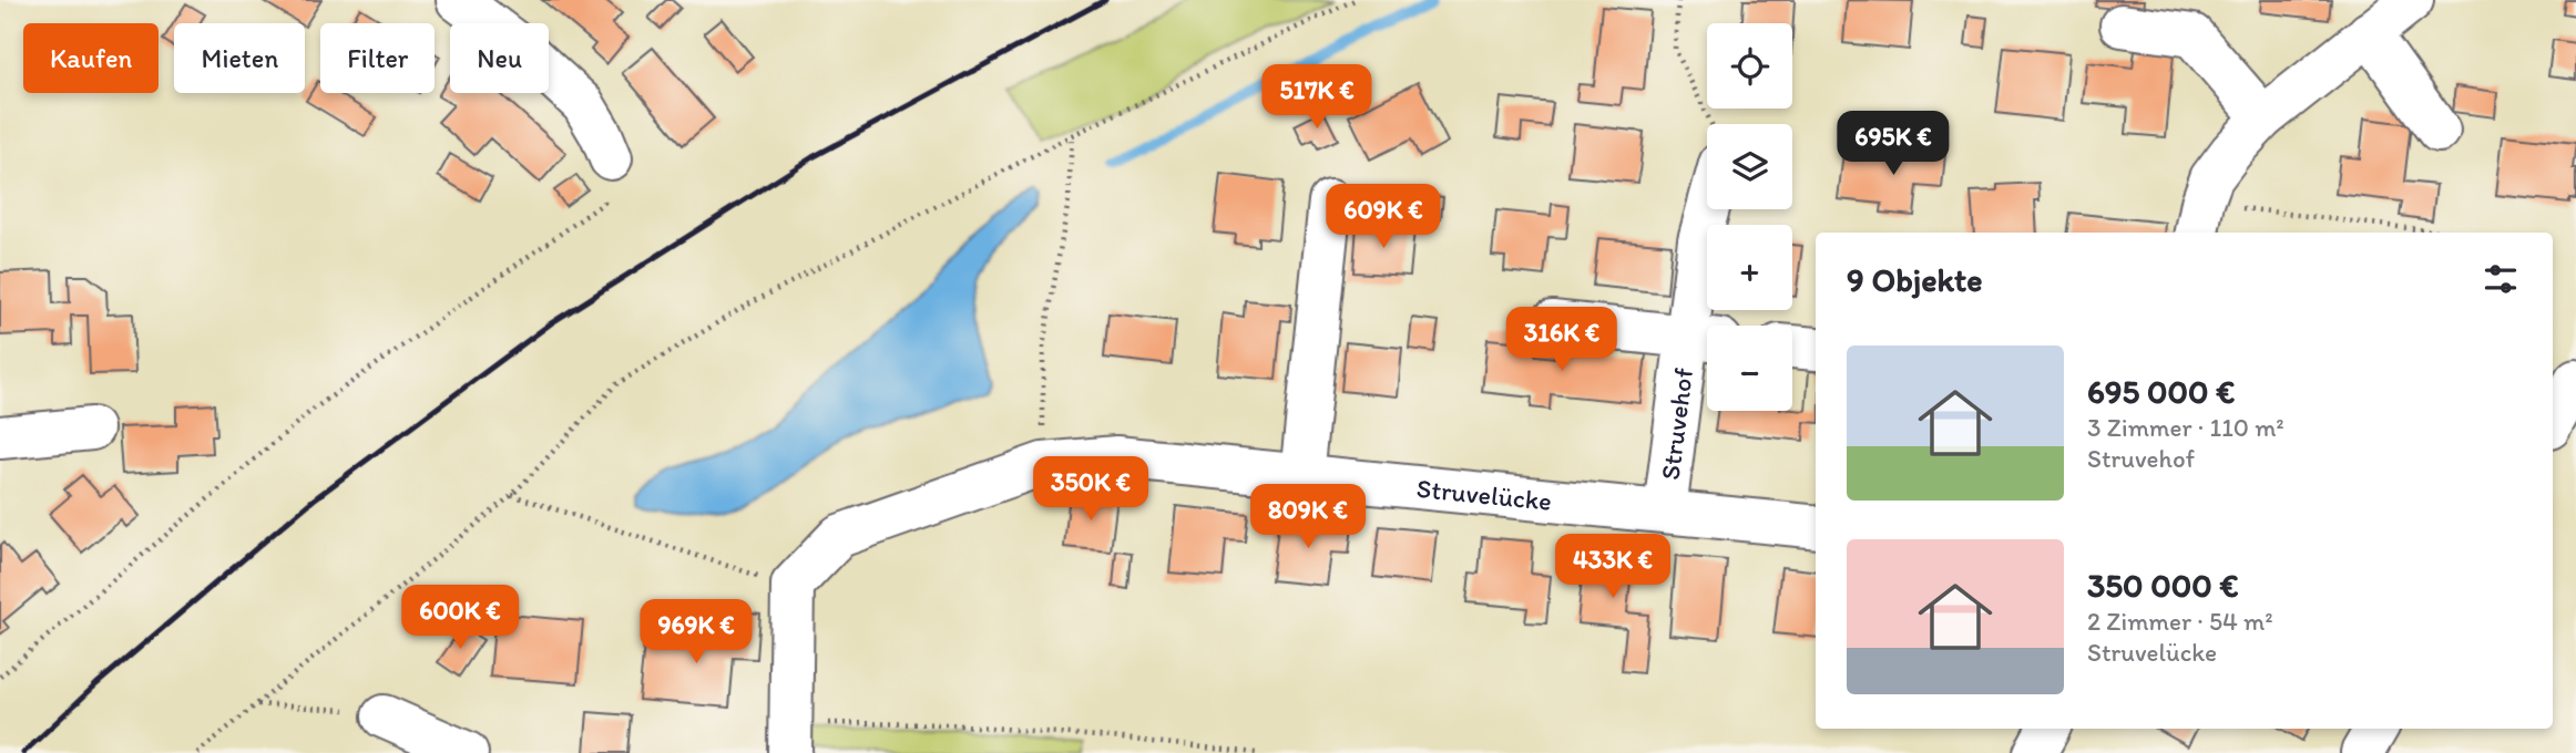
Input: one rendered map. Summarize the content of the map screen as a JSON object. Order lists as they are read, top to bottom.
{
  "streets": {
    "street": ["Struvehof", "Struvelücke"]
  },
  "crossings": [
    ["Struvehof", "Struvelücke"]
  ],
  "page": {
    "map_buttons": ["+", "−"],
    "chip": [
      "Kaufen",
      "Mieten",
      "Filter",
      "Neu"
    ],
    "price": [
      "517K €",
      "695K €",
      "609K €",
      "316K €",
      "350K €",
      "809K €",
      "433K €",
      "600K €",
      "969K €"
    ],
    "heading": "9 Objekte",
    "list": [
      {
        "name": "695 000 €",
        "note": "3 Zimmer · 110 m² · Struvehof"
      },
      {
        "name": "350 000 €",
        "note": "2 Zimmer · 54 m² · Struvelücke"
      }
    ]
  }
}
